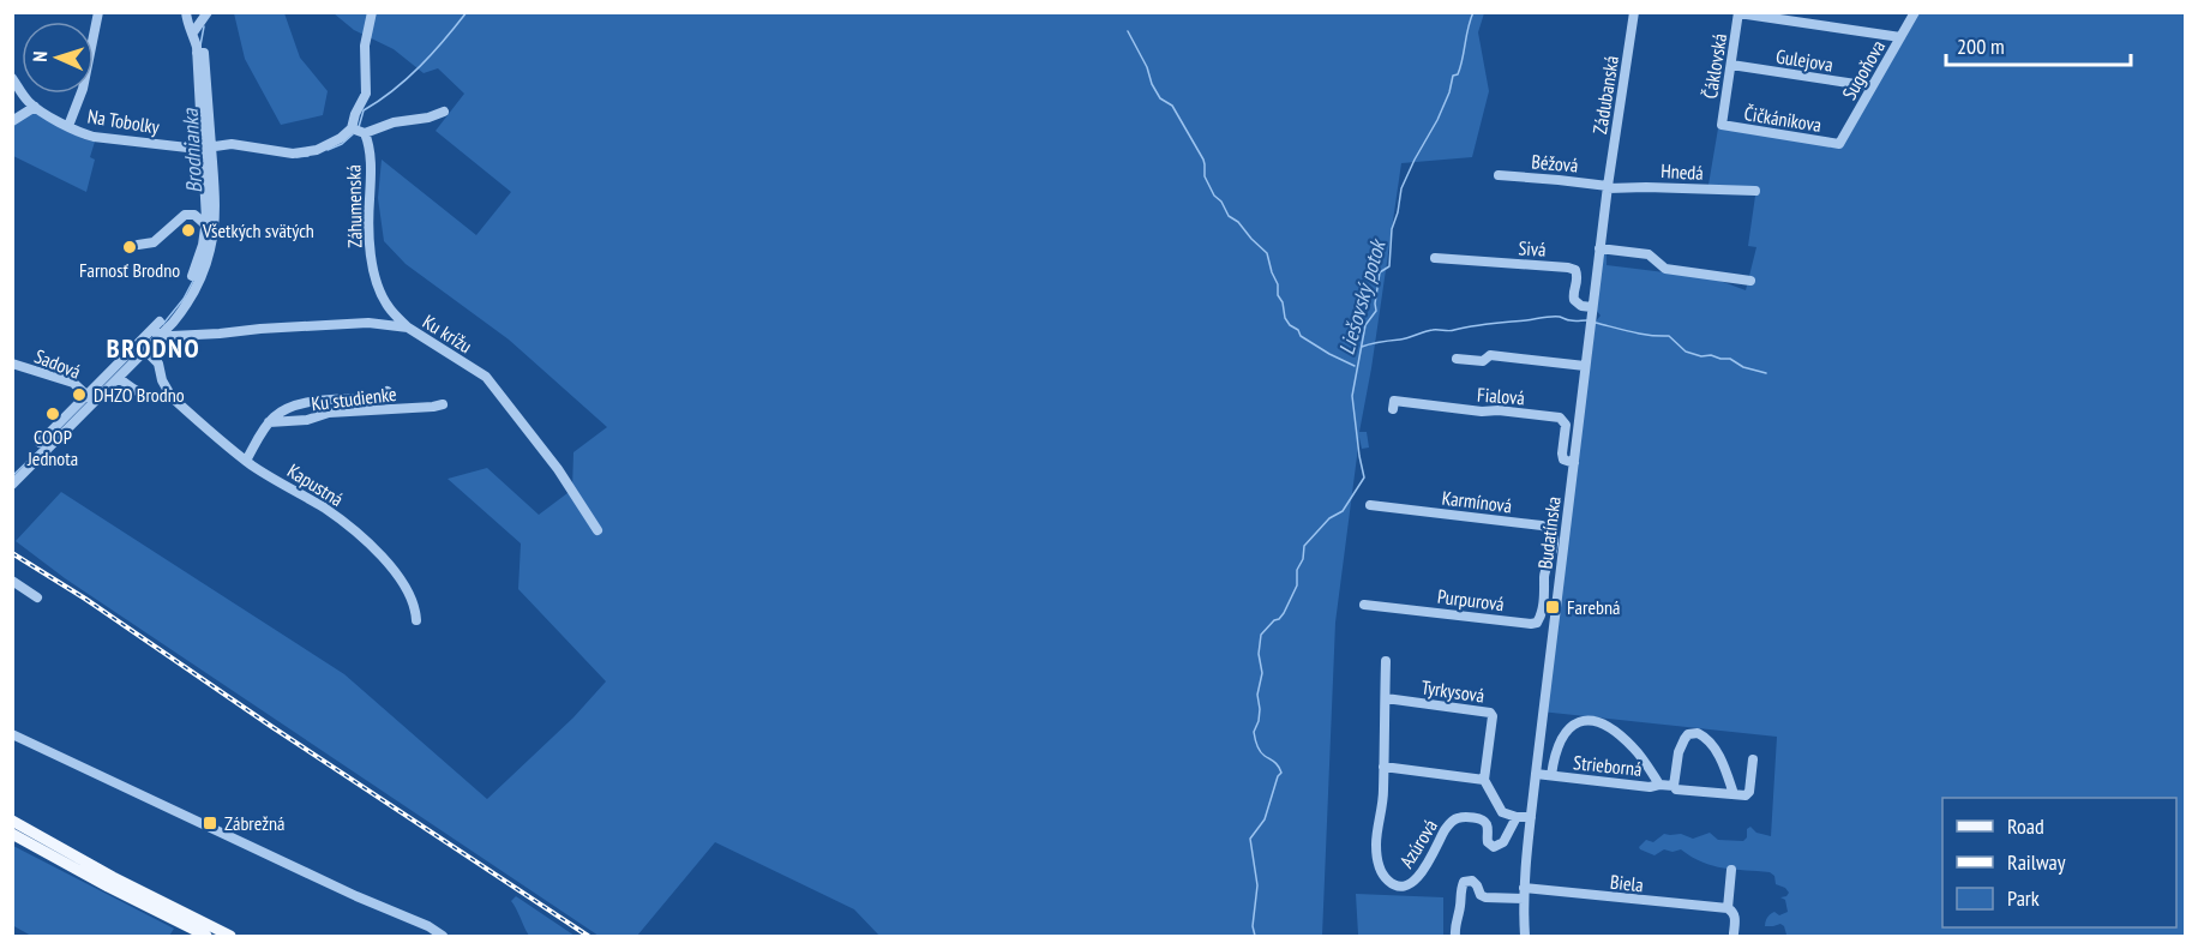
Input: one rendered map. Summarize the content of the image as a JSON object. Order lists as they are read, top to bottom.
{
  "streets": {
    "street": [
      "Gulejova",
      "Čáklovská",
      "Sugoňova",
      "Zádubanská",
      "Čičkánikova",
      "Na Tobolky",
      "Béžová",
      "Hnedá",
      "Záhumenská",
      "Sivá",
      "Ku krížu",
      "Sadová",
      "Fialová",
      "Ku studienke",
      "Kapustná",
      "Karmínová",
      "Budatínska",
      "Purpurová",
      "Tyrkysová",
      "Strieborná",
      "Azúrová",
      "Biela"
    ]
  },
  "crossings": [
    ["Gulejova", "Čáklovská"],
    ["Gulejova", "Sugoňova"],
    ["Čáklovská", "Čičkánikova"],
    ["Sugoňova", "Čičkánikova"],
    ["Zádubanská", "Béžová"],
    ["Zádubanská", "Hnedá"],
    ["Zádubanská", "Budatínska"],
    ["Béžová", "Hnedá"],
    ["Béžová", "Budatínska"],
    ["Hnedá", "Budatínska"],
    ["Záhumenská", "Ku krížu"],
    ["Sivá", "Budatínska"],
    ["Fialová", "Budatínska"],
    ["Ku studienke", "Kapustná"],
    ["Karmínová", "Purpurová"],
    ["Budatínska", "Strieborná"],
    ["Budatínska", "Biela"]
  ],
  "districts": ["BRODNO"],
  "water": ["Brodnianka", "Liešovský potok"],
  "places": {
    "other": [
      "Všetkých svätých",
      "Farnosť Brodno",
      "DHZO Brodno",
      "COOP Jednota"
    ],
    "transit": ["Farebná", "Zábrežná"]
  },
  "legend": ["Road", "Railway", "Park"],
  "scale_bar": "200 m",
  "north": "left"
}
